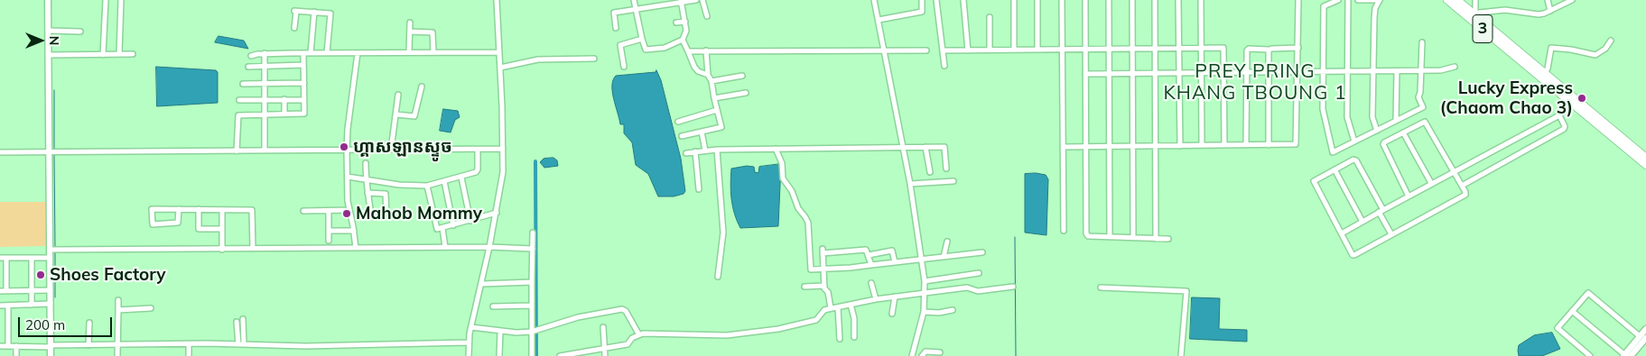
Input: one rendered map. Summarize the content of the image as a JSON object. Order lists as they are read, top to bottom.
{
  "streets": {
    "highway": ["3"]
  },
  "districts": ["PREY PRING KHANG TBOUNG 1"],
  "places": [
    "Lucky Express (Chaom Chao 3)",
    "ហ្គាសឡានស្ទូច",
    "Mahob Mommy",
    "Shoes Factory"
  ],
  "scale_bar": "200 m",
  "north": "right"
}
